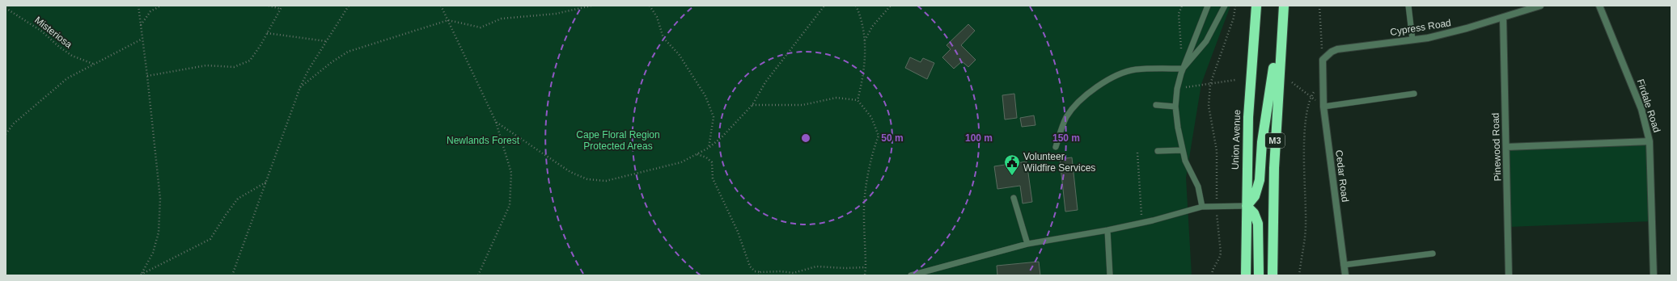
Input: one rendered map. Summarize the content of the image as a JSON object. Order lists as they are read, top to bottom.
{
  "streets": {
    "highway": ["Union Avenue", "M3"],
    "street": [
      "Cypress Road",
      "Firdale Road",
      "Pinewood Road",
      "Cedar Road"
    ],
    "path": ["Misteriosa"]
  },
  "crossings": [
    ["Cypress Road", "Pinewood Road"]
  ],
  "parks": ["Cape Floral Region Protected Areas", "Newlands Forest"],
  "places": {
    "public building": ["Volunteer Wildfire Services"]
  },
  "rings": ["50 m", "100 m", "150 m"]
}
